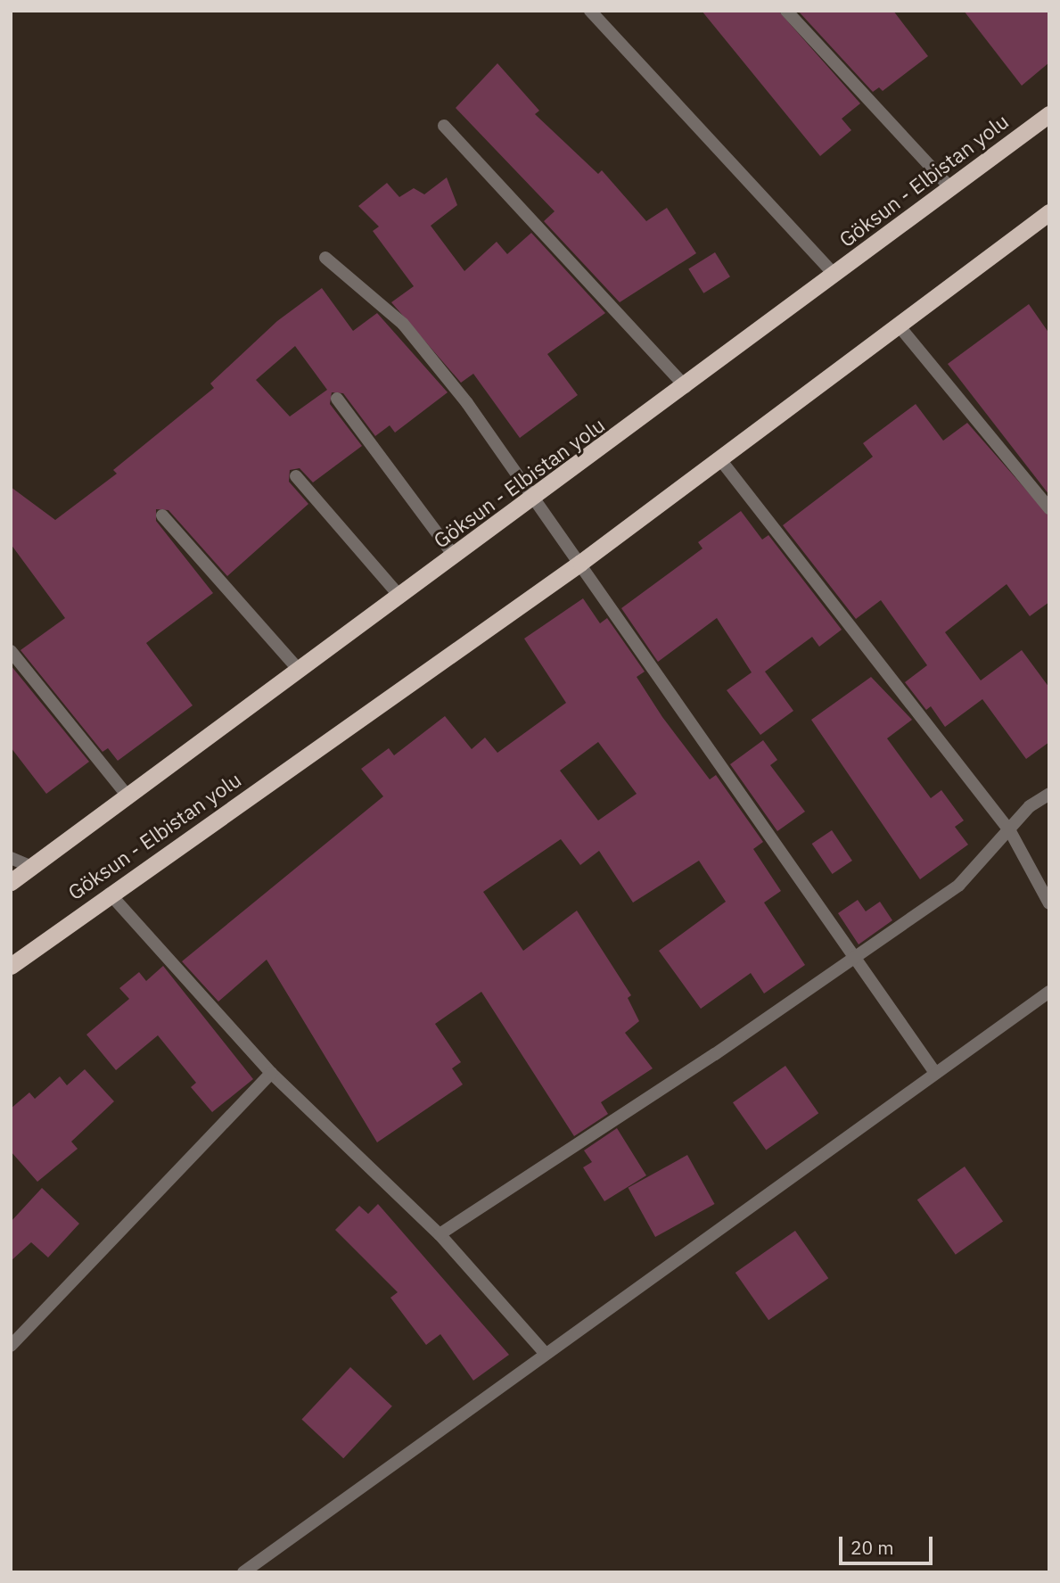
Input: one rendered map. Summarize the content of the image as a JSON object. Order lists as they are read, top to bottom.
{
  "streets": {
    "highway": ["Göksun - Elbistan yolu"]
  },
  "scale_bar": "20 m"
}
